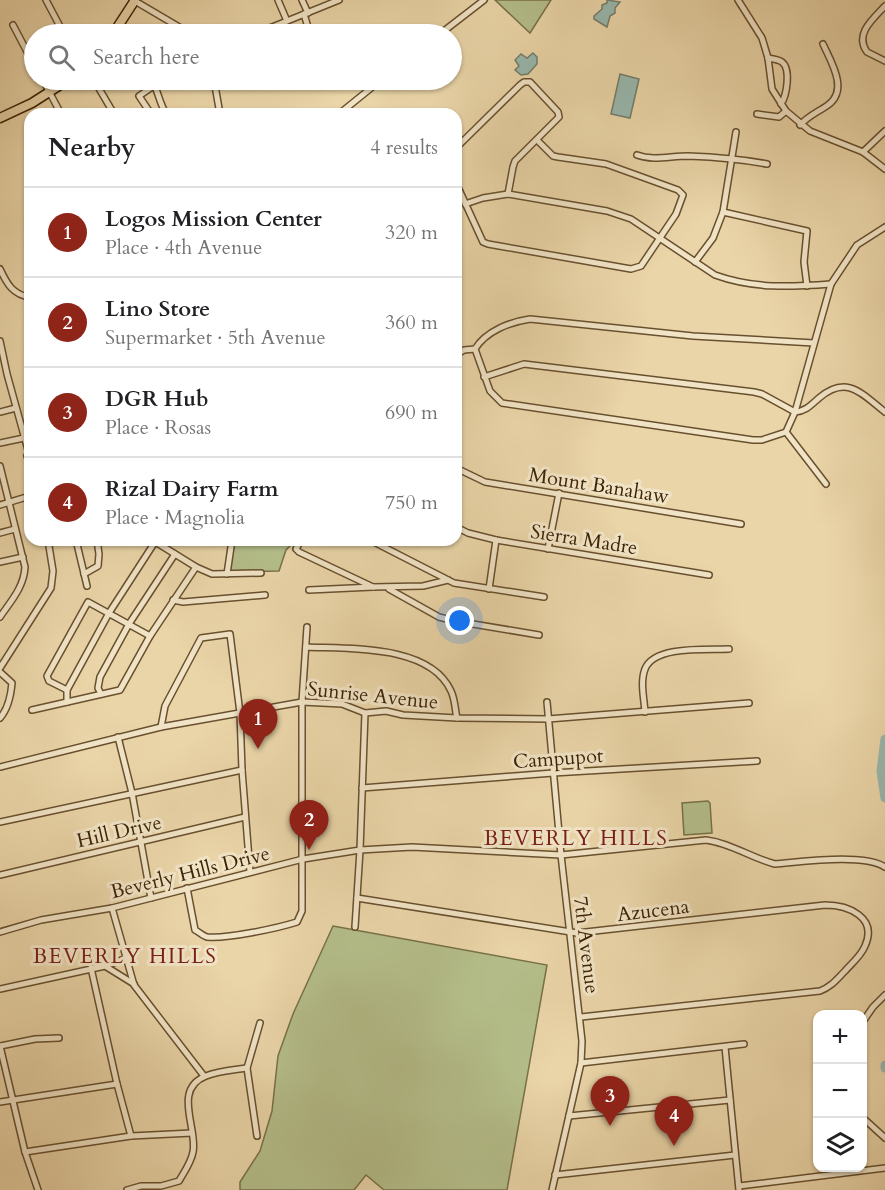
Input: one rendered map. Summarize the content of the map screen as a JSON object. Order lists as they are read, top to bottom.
{
  "streets": {
    "street": [
      "Mount Banahaw",
      "Sierra Madre",
      "Sunrise Avenue",
      "Campupot",
      "Hill Drive",
      "Beverly Hills Drive",
      "Azucena",
      "7th Avenue"
    ]
  },
  "crossings": [
    ["Sunrise Avenue", "7th Avenue"],
    ["Campupot", "7th Avenue"],
    ["Beverly Hills Drive", "7th Avenue"],
    ["Azucena", "7th Avenue"]
  ],
  "districts": ["BEVERLY HILLS", "BEVERLY HILLS"],
  "page": {
    "search": "Search here",
    "heading": ["Nearby", "4 results"],
    "list": [
      {
        "mark": "1",
        "name": "Logos Mission Center",
        "note": "Place · 4th Avenue",
        "value": "320 m"
      },
      {
        "mark": "2",
        "name": "Lino Store",
        "note": "Supermarket · 5th Avenue",
        "value": "360 m"
      },
      {
        "mark": "3",
        "name": "DGR Hub",
        "note": "Place · Rosas",
        "value": "690 m"
      },
      {
        "mark": "4",
        "name": "Rizal Dairy Farm",
        "note": "Place · Magnolia",
        "value": "750 m"
      }
    ],
    "pins": [
      "1",
      "2",
      "3",
      "4"
    ],
    "map_buttons": ["+", "−"]
  }
}
